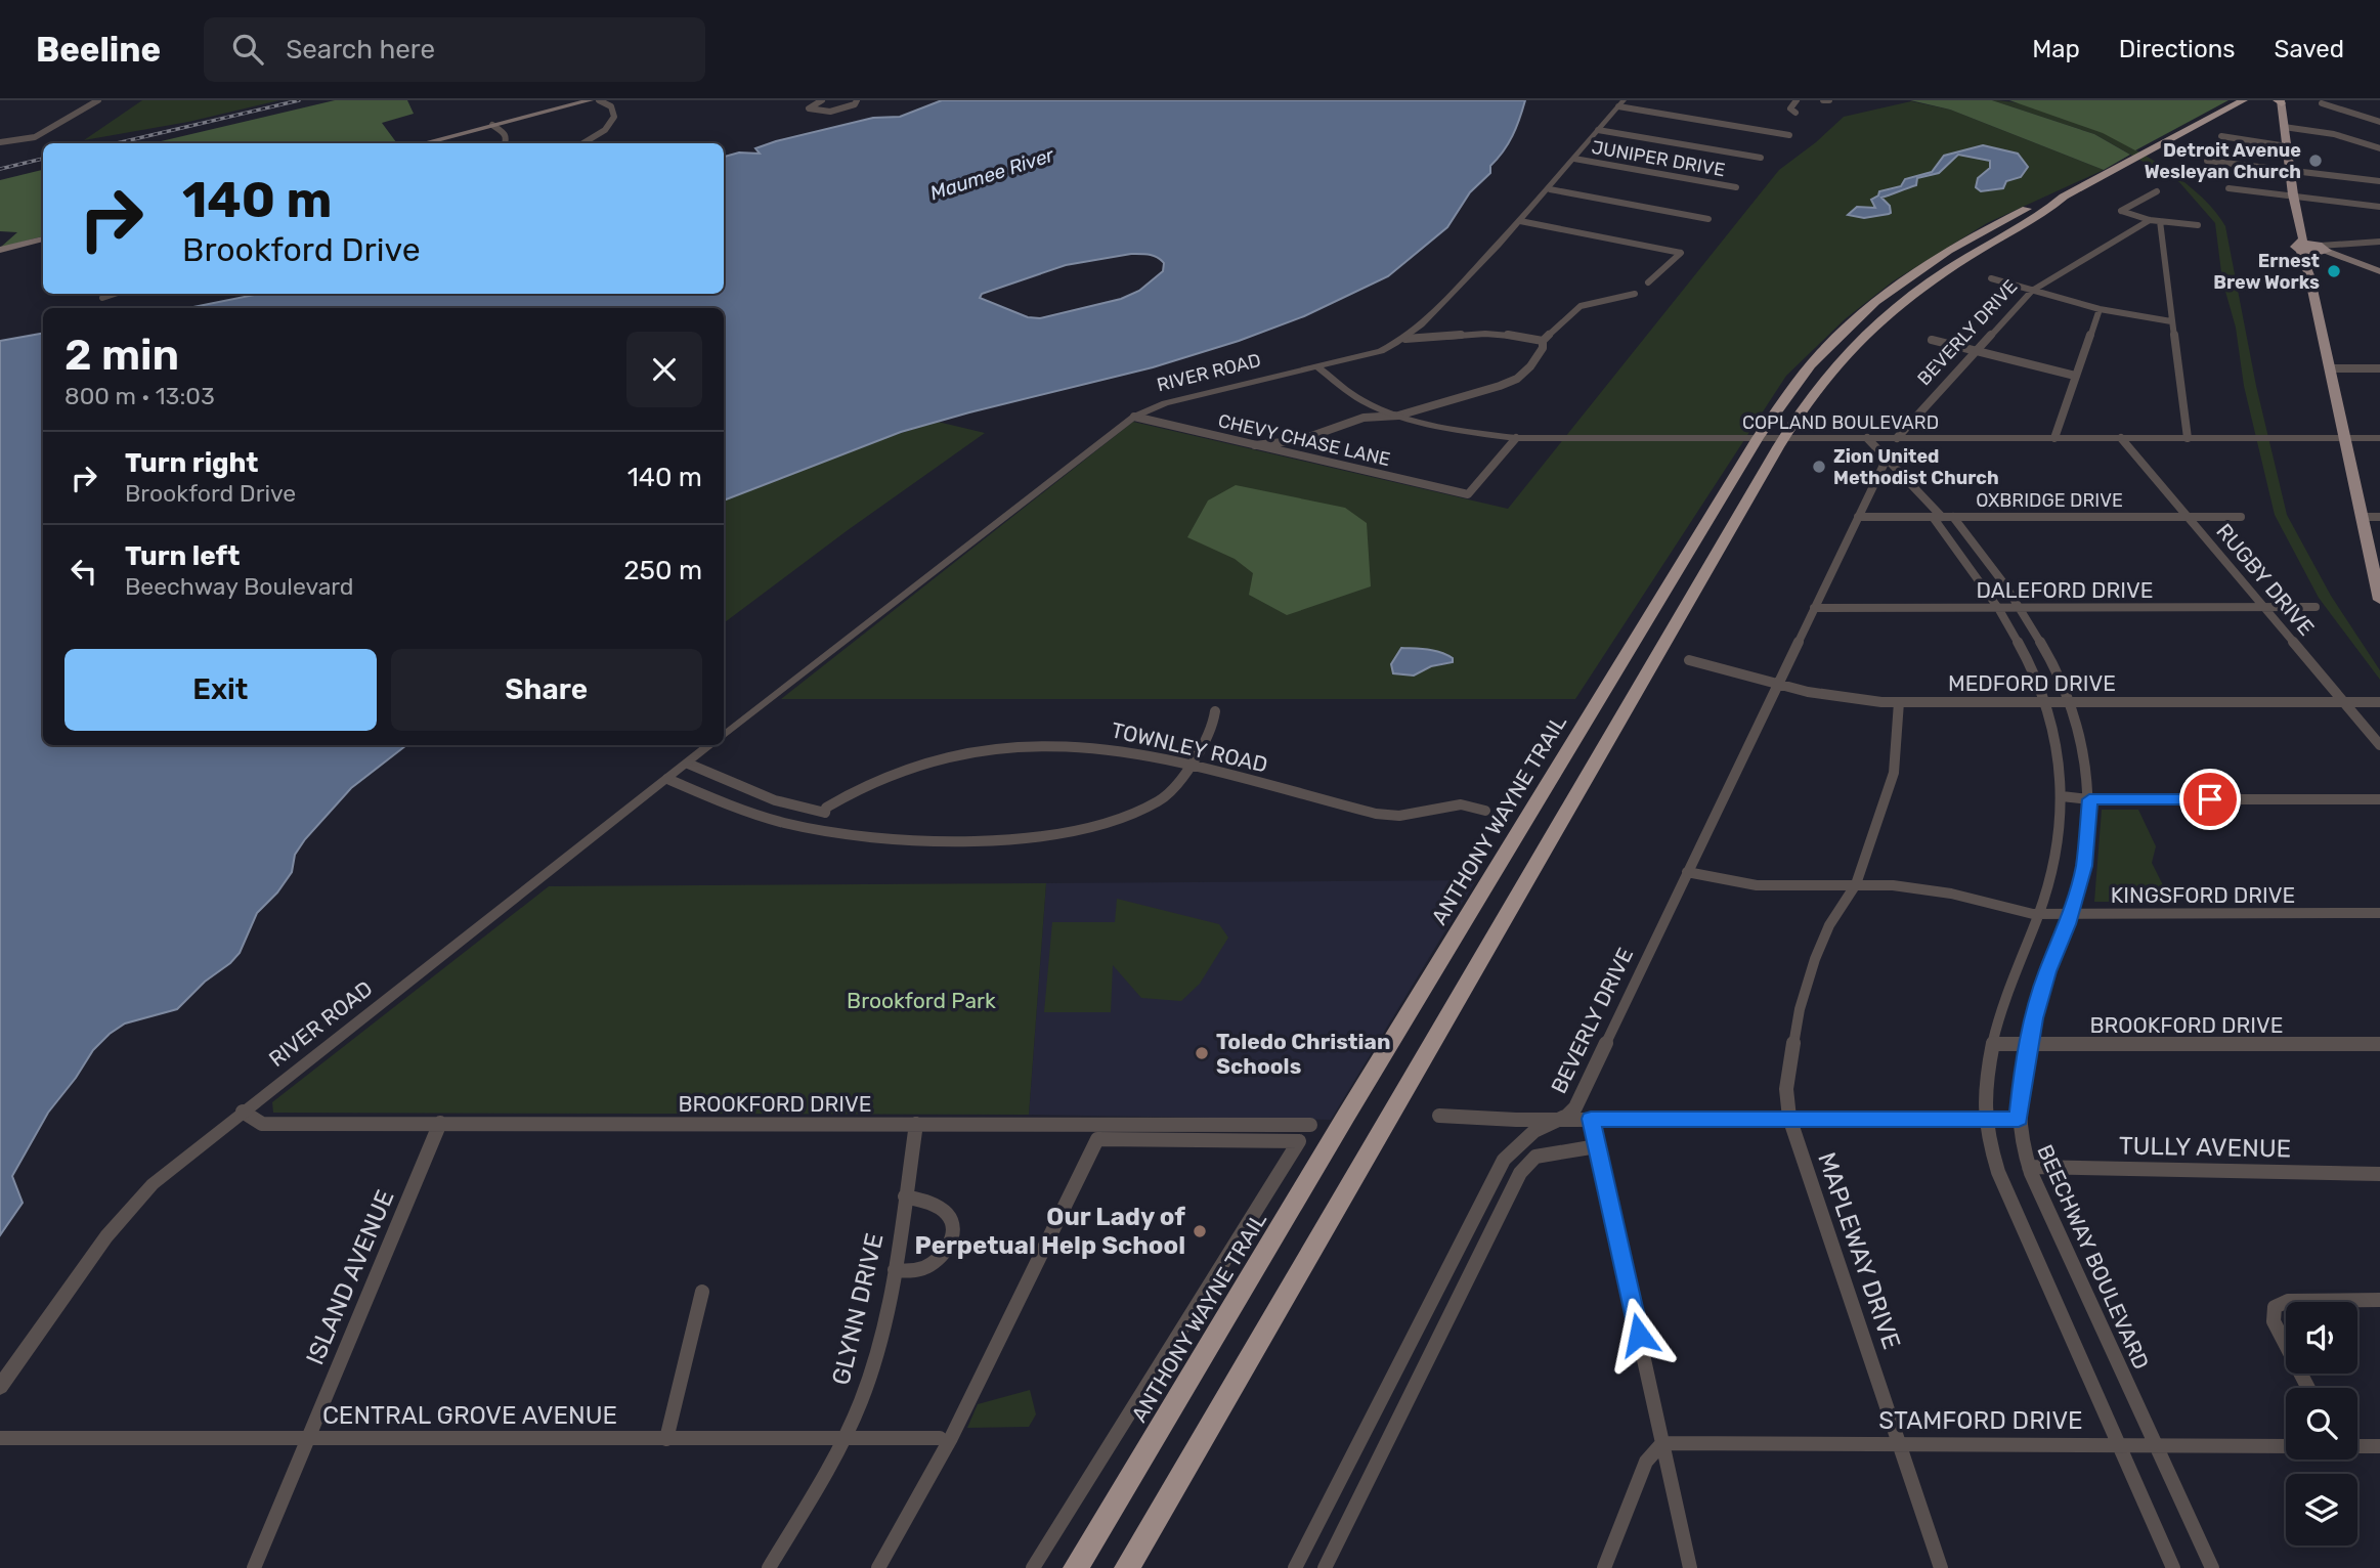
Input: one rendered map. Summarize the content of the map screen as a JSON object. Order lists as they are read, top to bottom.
{
  "streets": {
    "highway": ["ANTHONY WAYNE TRAIL"],
    "street": [
      "JUNIPER DRIVE",
      "BEVERLY DRIVE",
      "RIVER ROAD",
      "COPLAND BOULEVARD",
      "CHEVY CHASE LANE",
      "OXBRIDGE DRIVE",
      "RUGBY DRIVE",
      "DALEFORD DRIVE",
      "MEDFORD DRIVE",
      "TOWNLEY ROAD",
      "KINGSFORD DRIVE",
      "BROOKFORD DRIVE",
      "TULLY AVENUE",
      "MAPLEWAY DRIVE",
      "BEECHWAY BOULEVARD",
      "ISLAND AVENUE",
      "GLYNN DRIVE",
      "CENTRAL GROVE AVENUE",
      "STAMFORD DRIVE"
    ]
  },
  "crossings": [
    ["JUNIPER DRIVE", "RIVER ROAD"],
    ["BEVERLY DRIVE", "COPLAND BOULEVARD"],
    ["BEVERLY DRIVE", "OXBRIDGE DRIVE"],
    ["BEVERLY DRIVE", "DALEFORD DRIVE"],
    ["BEVERLY DRIVE", "MEDFORD DRIVE"],
    ["BEVERLY DRIVE", "KINGSFORD DRIVE"],
    ["BEVERLY DRIVE", "BEECHWAY BOULEVARD"],
    ["RIVER ROAD", "COPLAND BOULEVARD"],
    ["RIVER ROAD", "CHEVY CHASE LANE"],
    ["RIVER ROAD", "BROOKFORD DRIVE"],
    ["COPLAND BOULEVARD", "RUGBY DRIVE"],
    ["COPLAND BOULEVARD", "ANTHONY WAYNE TRAIL"],
    ["COPLAND BOULEVARD", "BEECHWAY BOULEVARD"],
    ["OXBRIDGE DRIVE", "RUGBY DRIVE"],
    ["OXBRIDGE DRIVE", "BEECHWAY BOULEVARD"],
    ["RUGBY DRIVE", "DALEFORD DRIVE"],
    ["RUGBY DRIVE", "MEDFORD DRIVE"],
    ["DALEFORD DRIVE", "BEECHWAY BOULEVARD"],
    ["MEDFORD DRIVE", "MAPLEWAY DRIVE"],
    ["MEDFORD DRIVE", "BEECHWAY BOULEVARD"],
    ["KINGSFORD DRIVE", "MAPLEWAY DRIVE"],
    ["KINGSFORD DRIVE", "BEECHWAY BOULEVARD"],
    ["BROOKFORD DRIVE", "BEECHWAY BOULEVARD"],
    ["BROOKFORD DRIVE", "ISLAND AVENUE"],
    ["BROOKFORD DRIVE", "GLYNN DRIVE"],
    ["TULLY AVENUE", "BEECHWAY BOULEVARD"],
    ["MAPLEWAY DRIVE", "STAMFORD DRIVE"],
    ["BEECHWAY BOULEVARD", "STAMFORD DRIVE"],
    ["ISLAND AVENUE", "CENTRAL GROVE AVENUE"],
    ["GLYNN DRIVE", "CENTRAL GROVE AVENUE"]
  ],
  "water": ["Maumee River"],
  "parks": ["Brookford Park"],
  "places": [
    "Detroit Avenue Wesleyan Church",
    "Ernest Brew Works",
    "Zion United Methodist Church",
    "Toledo Christian Schools",
    "Our Lady of Perpetual Help School"
  ],
  "page": {
    "header": "Beeline",
    "search": "Search here",
    "nav": ["Map", "Directions", "Saved"],
    "turn": ["140 m", "Brookford Drive"],
    "heading": ["2 min", "800 m · 13:03"],
    "list": [
      {
        "name": "Turn right",
        "note": "Brookford Drive",
        "value": "140 m"
      },
      {
        "name": "Turn left",
        "note": "Beechway Boulevard",
        "value": "250 m"
      }
    ],
    "buttons": ["Exit", "Share"]
  }
}
